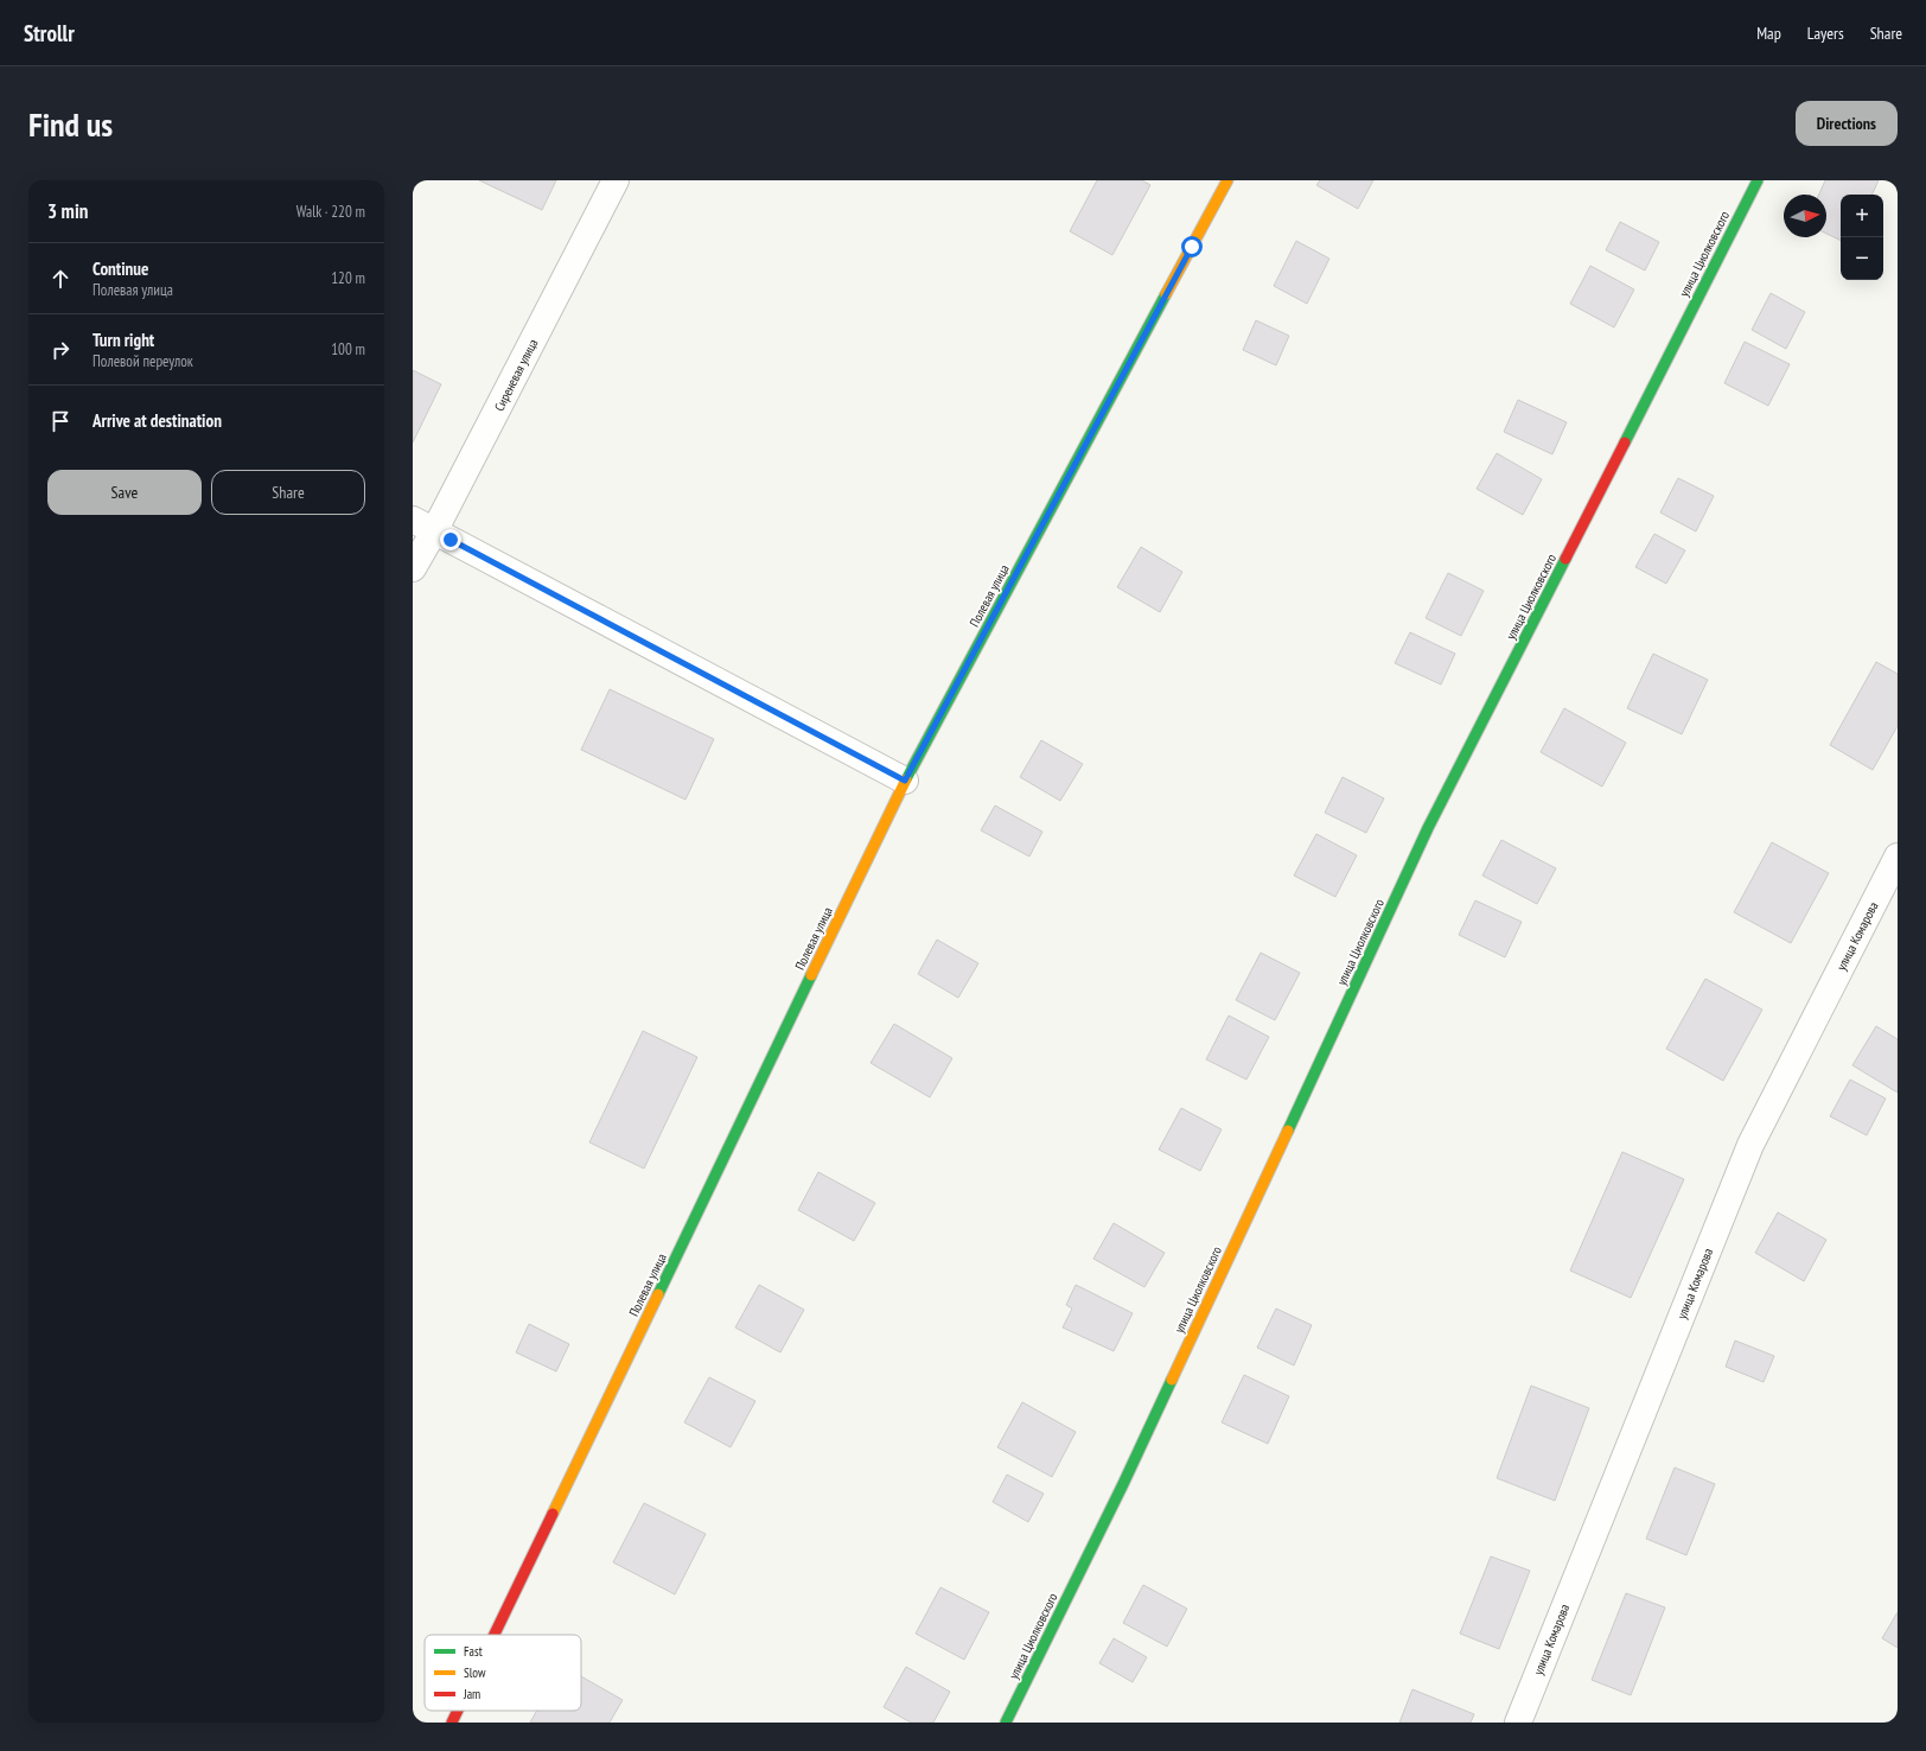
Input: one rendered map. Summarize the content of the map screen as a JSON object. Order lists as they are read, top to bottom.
{
  "streets": {
    "street": [
      "улица Циолковского",
      "Сиреневая улица",
      "Полевая улица",
      "улица Комарова"
    ]
  },
  "legend": ["Fast", "Slow", "Jam"],
  "north": "right",
  "page": {
    "header": "Strollr",
    "nav": ["Map", "Layers", "Share"],
    "buttons": [
      "Directions",
      ["Save", "Share"]
    ],
    "title": "Find us",
    "heading": ["3 min", "Walk · 220 m"],
    "map_buttons": ["+", "−"],
    "list": [
      ["Continue", "Полевая улица", "120 m"],
      ["Turn right", "Полевой переулок", "100 m"],
      "Arrive at destination"
    ]
  }
}
